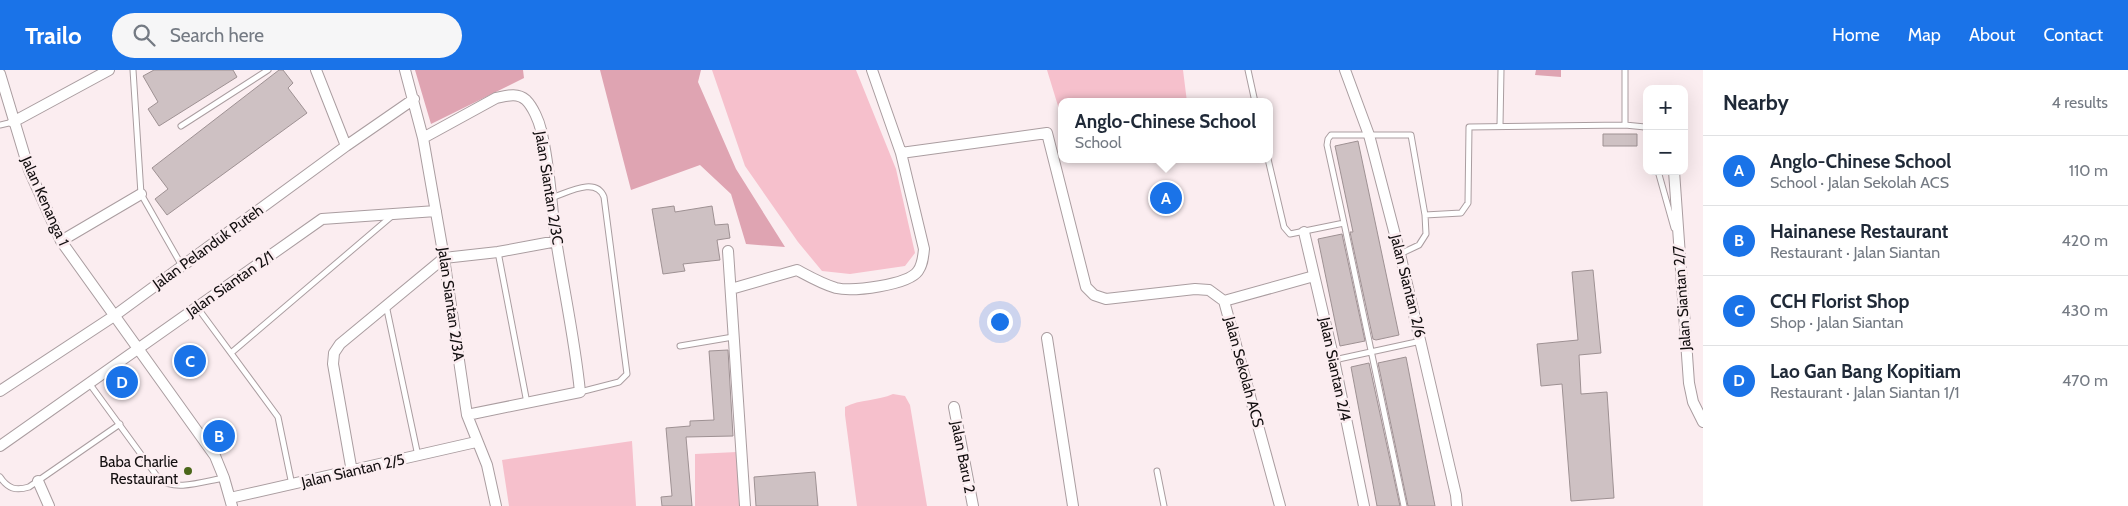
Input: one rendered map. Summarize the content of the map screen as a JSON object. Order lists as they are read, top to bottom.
{
  "streets": {
    "street": [
      "Jalan Siantan 2/3C",
      "Jalan Kenanga 1",
      "Jalan Pelanduk Puteh",
      "Jalan Siantan 2/1",
      "Jalan Siantan 2/6",
      "Jalan Siantan 2/7",
      "Jalan Siantan 2/3A",
      "Jalan Siantan 2/4",
      "Jalan Sekolah ACS",
      "Jalan Baru 2",
      "Jalan Siantan 2/5"
    ]
  },
  "crossings": [
    ["Jalan Siantan 2/3C", "Jalan Siantan 2/3A"],
    ["Jalan Kenanga 1", "Jalan Pelanduk Puteh"],
    ["Jalan Kenanga 1", "Jalan Siantan 2/1"],
    ["Jalan Kenanga 1", "Jalan Siantan 2/5"],
    ["Jalan Pelanduk Puteh", "Jalan Siantan 2/3A"],
    ["Jalan Siantan 2/3A", "Jalan Siantan 2/5"]
  ],
  "places": ["Baba Charlie Restaurant"],
  "page": {
    "header": "Trailo",
    "search": "Search here",
    "nav": [
      "Home",
      "Map",
      "About",
      "Contact"
    ],
    "heading": ["Nearby", "4 results"],
    "map_buttons": ["+", "−"],
    "popup": ["Anglo-Chinese School", "School"],
    "list": [
      {
        "mark": "A",
        "name": "Anglo-Chinese School",
        "note": "School · Jalan Sekolah ACS",
        "value": "110 m"
      },
      {
        "mark": "B",
        "name": "Hainanese Restaurant",
        "note": "Restaurant · Jalan Siantan",
        "value": "420 m"
      },
      {
        "mark": "C",
        "name": "CCH Florist Shop",
        "note": "Shop · Jalan Siantan",
        "value": "430 m"
      },
      {
        "mark": "D",
        "name": "Lao Gan Bang Kopitiam",
        "note": "Restaurant · Jalan Siantan 1/1",
        "value": "470 m"
      }
    ],
    "pins": [
      "A",
      "C",
      "D",
      "B"
    ]
  }
}
